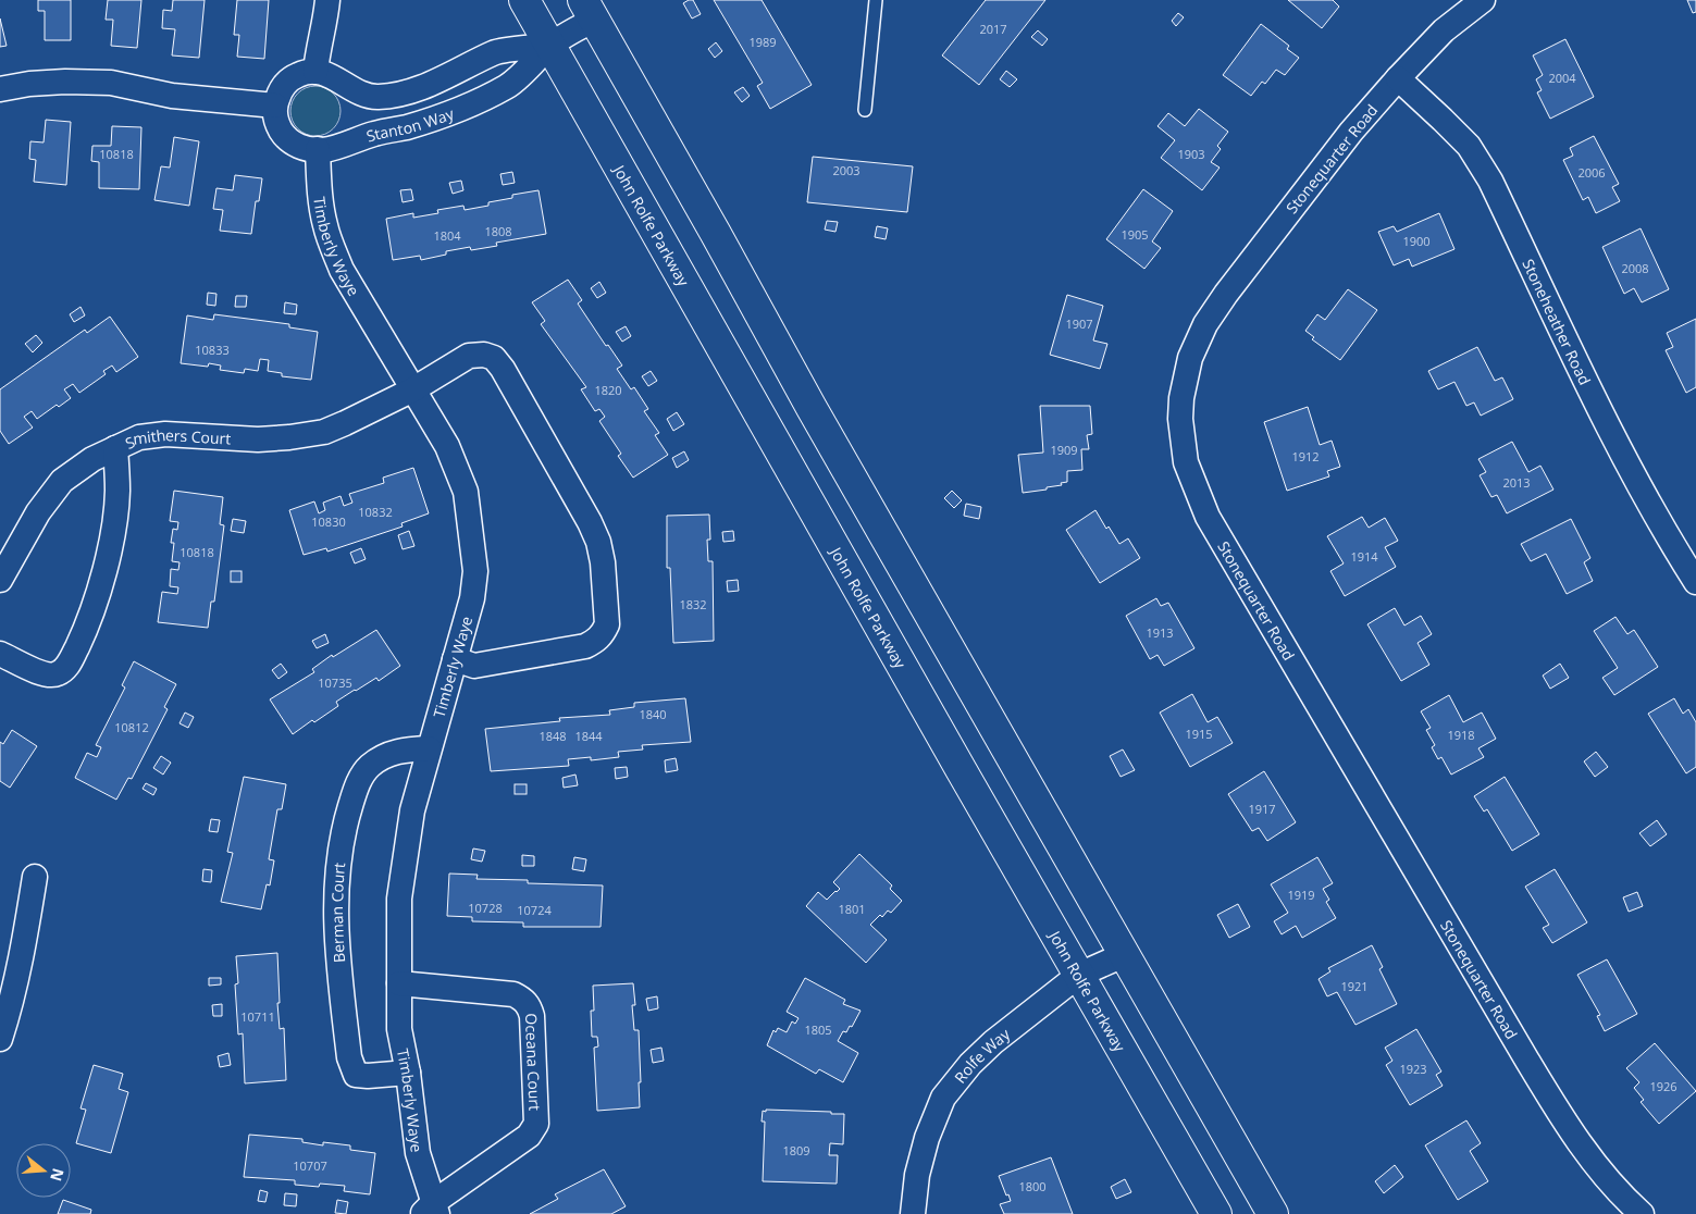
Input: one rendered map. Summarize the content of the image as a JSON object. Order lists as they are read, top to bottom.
{
  "streets": {
    "main road": ["John Rolfe Parkway"],
    "street": [
      "Stanton Way",
      "Stonequarter Road",
      "Timberly Waye",
      "Stoneheather Road",
      "Smithers Court",
      "Berman Court",
      "Rolfe Way",
      "Oceana Court"
    ]
  },
  "crossings": [
    ["Stanton Way", "John Rolfe Parkway"],
    ["Stanton Way", "Timberly Waye"],
    ["Stonequarter Road", "Stoneheather Road"],
    ["John Rolfe Parkway", "Rolfe Way"],
    ["Timberly Waye", "Smithers Court"],
    ["Timberly Waye", "Berman Court"],
    ["Timberly Waye", "Oceana Court"]
  ],
  "house_numbers": [
    "2017",
    "1989",
    "2004",
    "10818",
    "1903",
    "2003",
    "2006",
    "1808",
    "1905",
    "1804",
    "1900",
    "2008",
    "1907",
    "10833",
    "1820",
    "1909",
    "1912",
    "2013",
    "10832",
    "10830",
    "10818",
    "1914",
    "1832",
    "1913",
    "10735",
    "1840",
    "10812",
    "1915",
    "1918",
    "1848",
    "1844",
    "1917",
    "1919",
    "10728",
    "1801",
    "10724",
    "1921",
    "10711",
    "1805",
    "1923",
    "1926",
    "1809",
    "10707",
    "1800"
  ],
  "north": "right"
}
